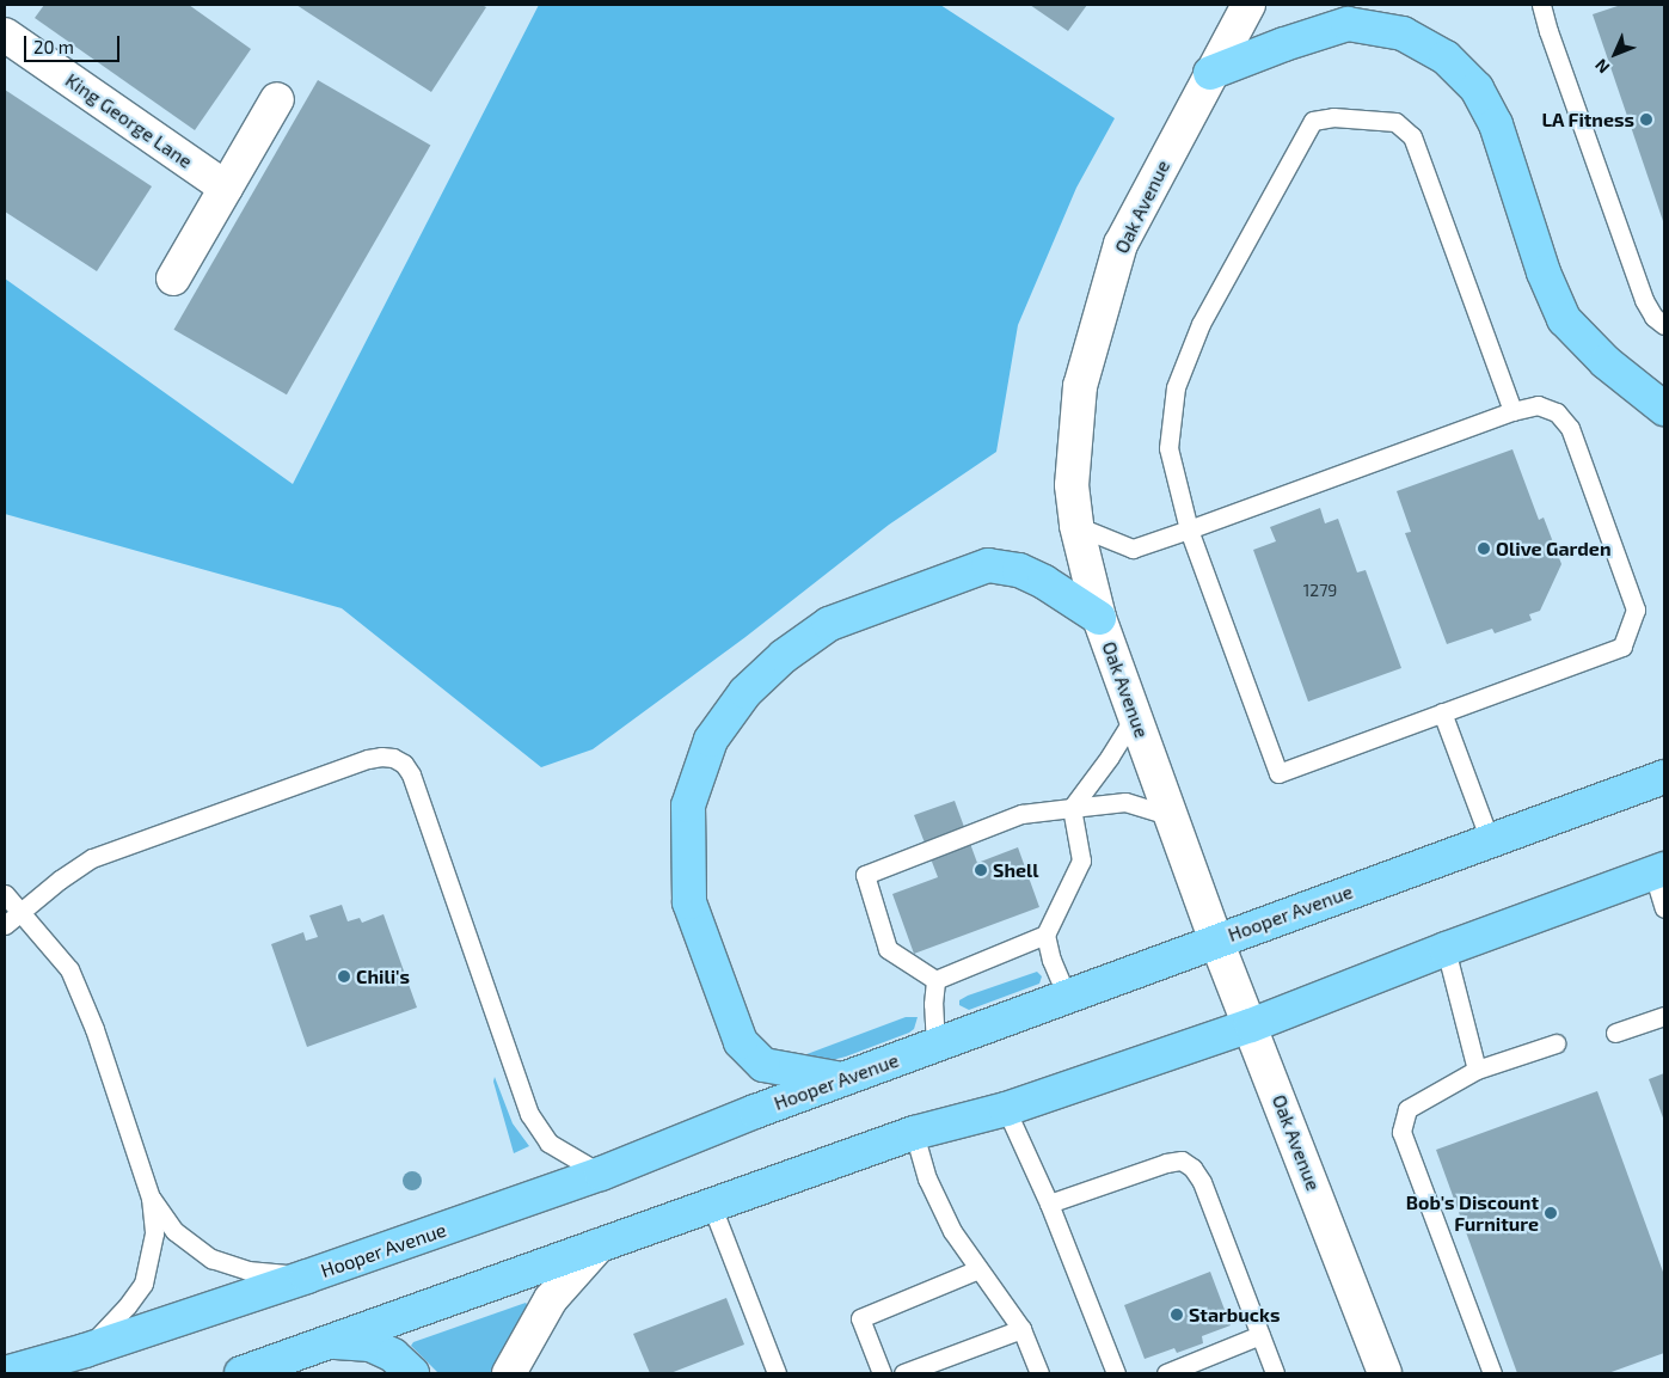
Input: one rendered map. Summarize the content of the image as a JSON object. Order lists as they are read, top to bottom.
{
  "streets": {
    "main road": ["Hooper Avenue"],
    "street": ["King George Lane", "Oak Avenue"]
  },
  "crossings": [
    ["Oak Avenue", "Hooper Avenue"]
  ],
  "places": [
    "LA Fitness",
    "Olive Garden",
    "Shell",
    "Chili's",
    "Bob's Discount Furniture",
    "Starbucks"
  ],
  "house_numbers": ["1279"],
  "scale_bar": "20 m",
  "north": "bottom left"
}
